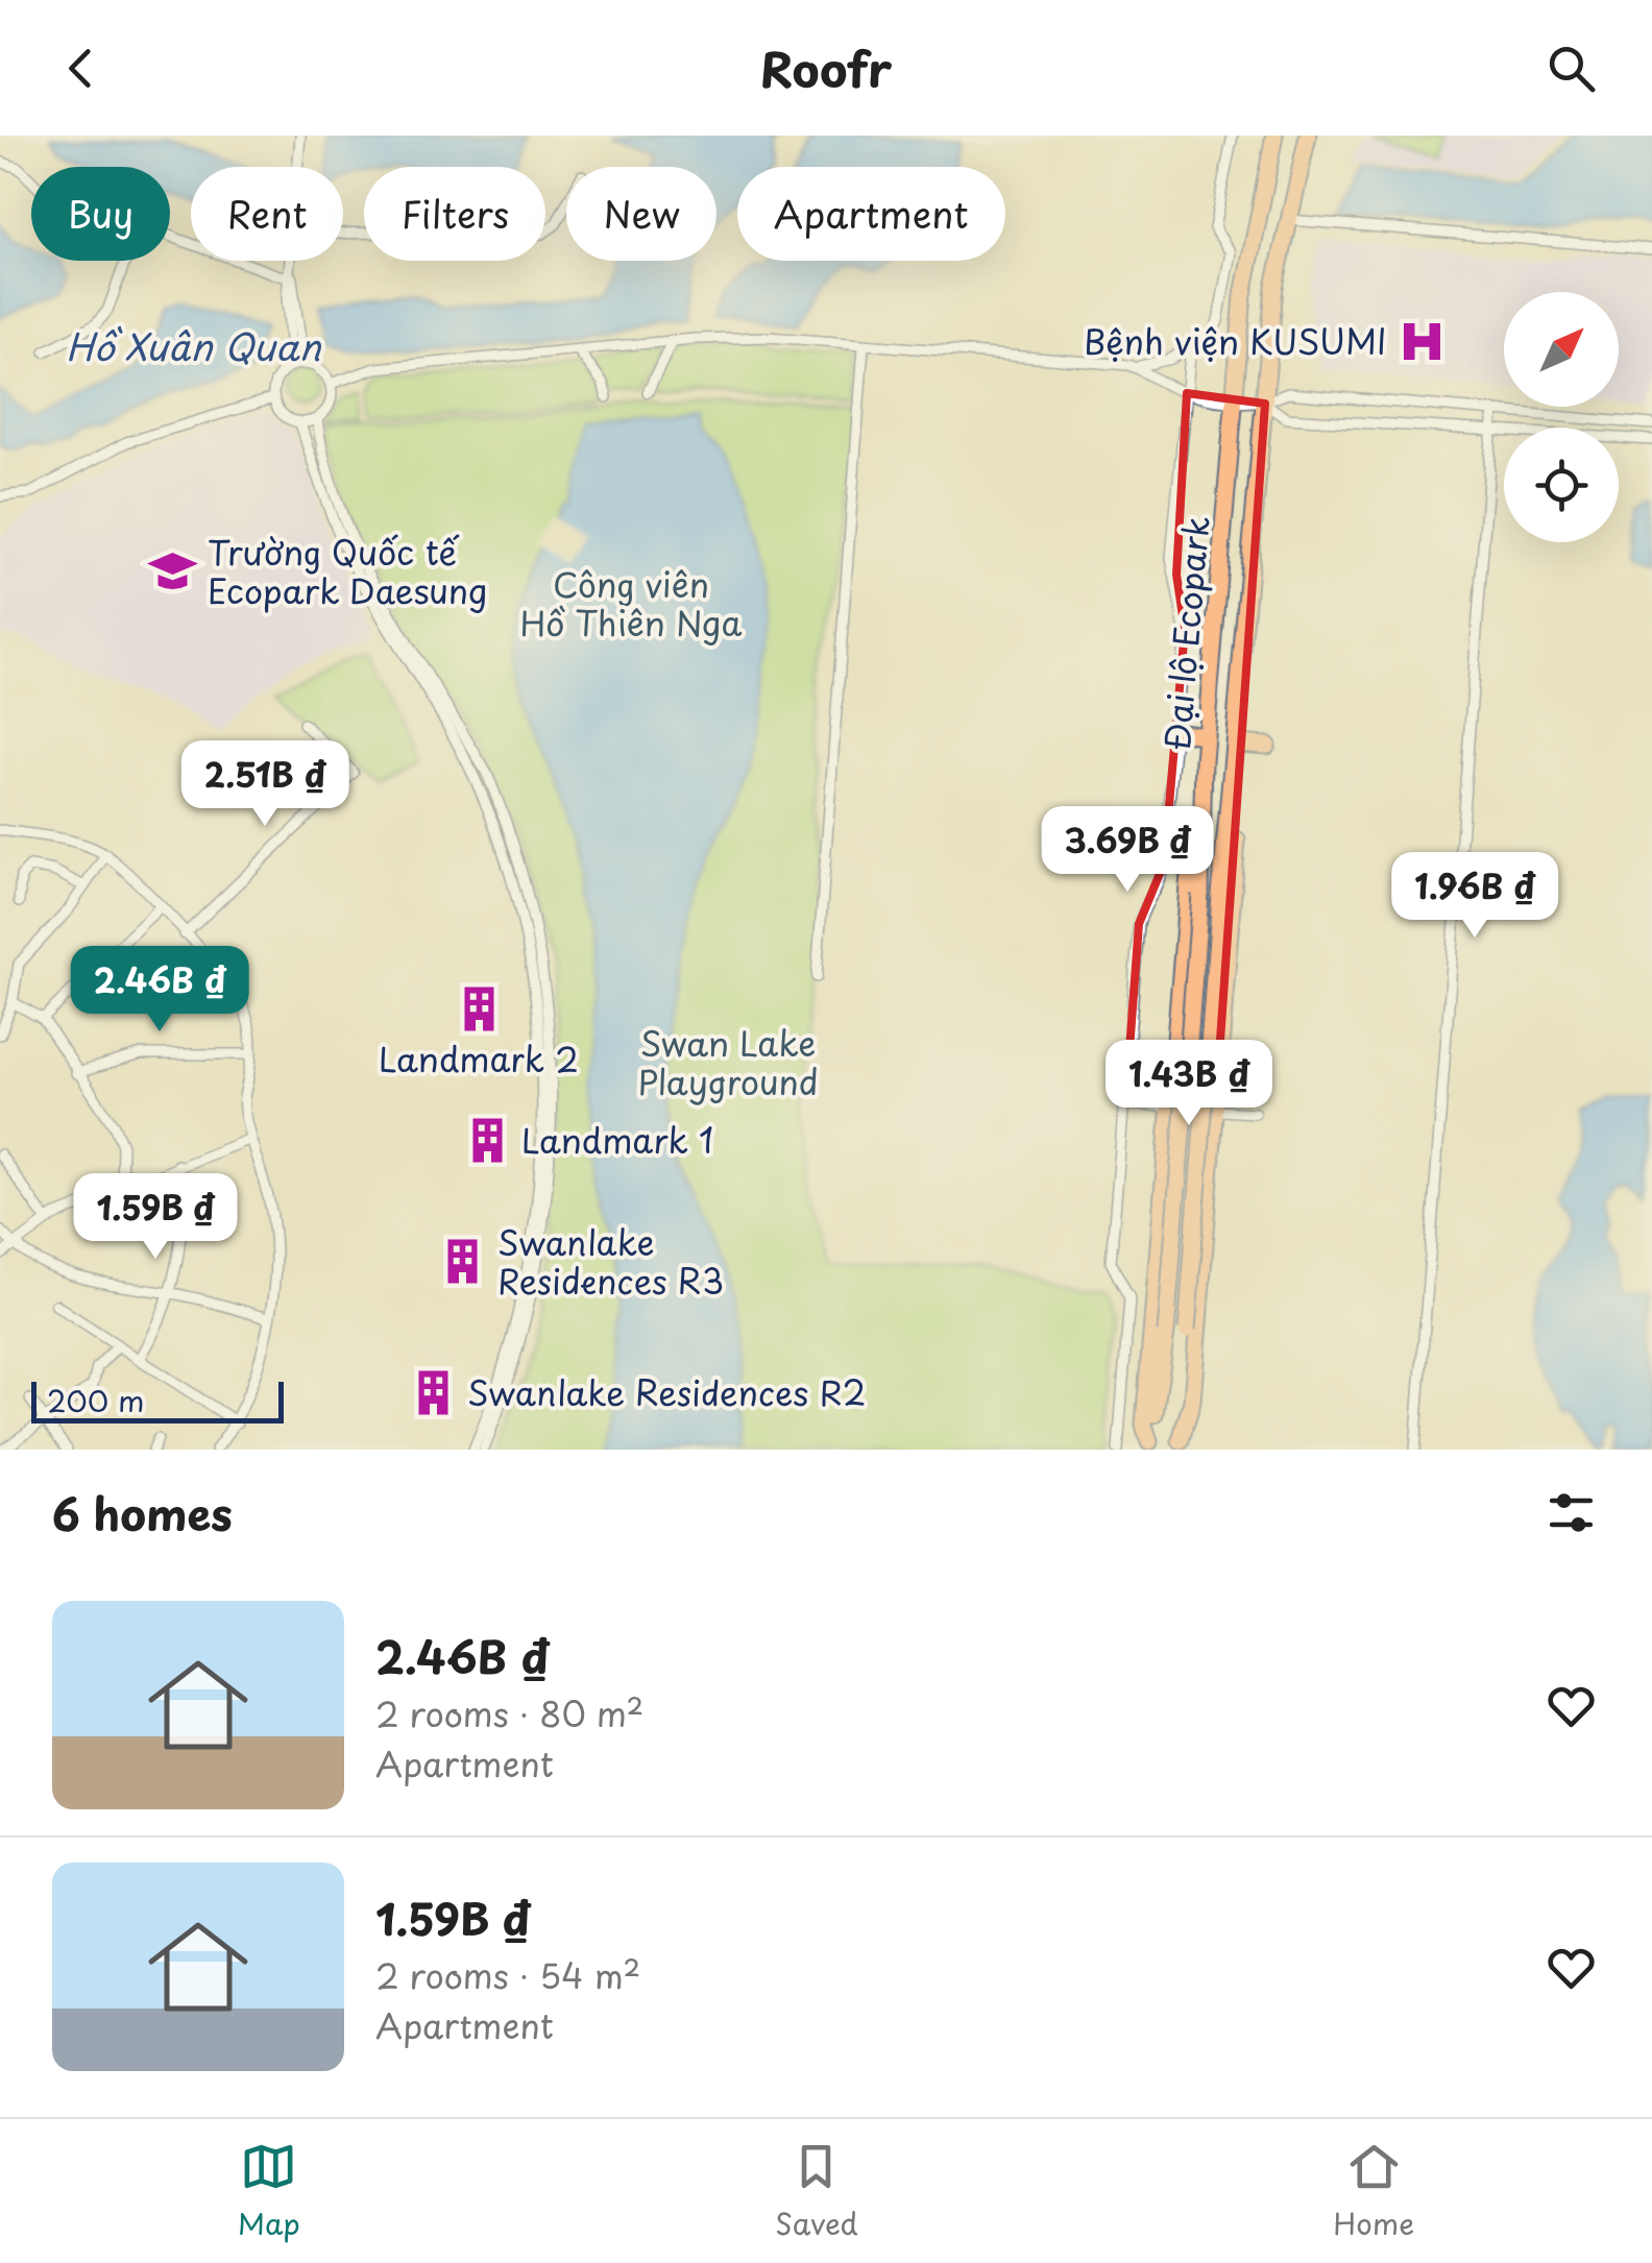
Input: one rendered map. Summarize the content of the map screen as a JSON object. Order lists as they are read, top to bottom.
{
  "streets": {
    "highway": ["Đại lộ Ecopark"]
  },
  "water": ["Hồ Xuân Quan"],
  "parks": ["Công viên Hồ Thiên Nga", "Swan Lake Playground"],
  "places": {
    "hospital": ["Bệnh viện KUSUMI"],
    "school or university": ["Trường Quốc tế Ecopark Daesung"],
    "building": [
      "Landmark 2",
      "Landmark 1",
      "Swanlake Residences R3",
      "Swanlake Residences R2"
    ]
  },
  "scale_bar": "200 m",
  "north": "top right",
  "page": {
    "header": "Roofr",
    "chip": [
      "Buy",
      "Rent",
      "Filters",
      "New",
      "Apartment"
    ],
    "price": [
      "2.51B ₫",
      "3.69B ₫",
      "1.96B ₫",
      "2.46B ₫",
      "1.43B ₫",
      "1.59B ₫"
    ],
    "scale": "200 m",
    "heading": "6 homes",
    "list": [
      {
        "name": "2.46B ₫",
        "note": "2 rooms · 80 m² · Apartment"
      },
      {
        "name": "1.59B ₫",
        "note": "2 rooms · 54 m² · Apartment"
      }
    ],
    "tabs": ["Map", "Saved", "Home"]
  }
}
